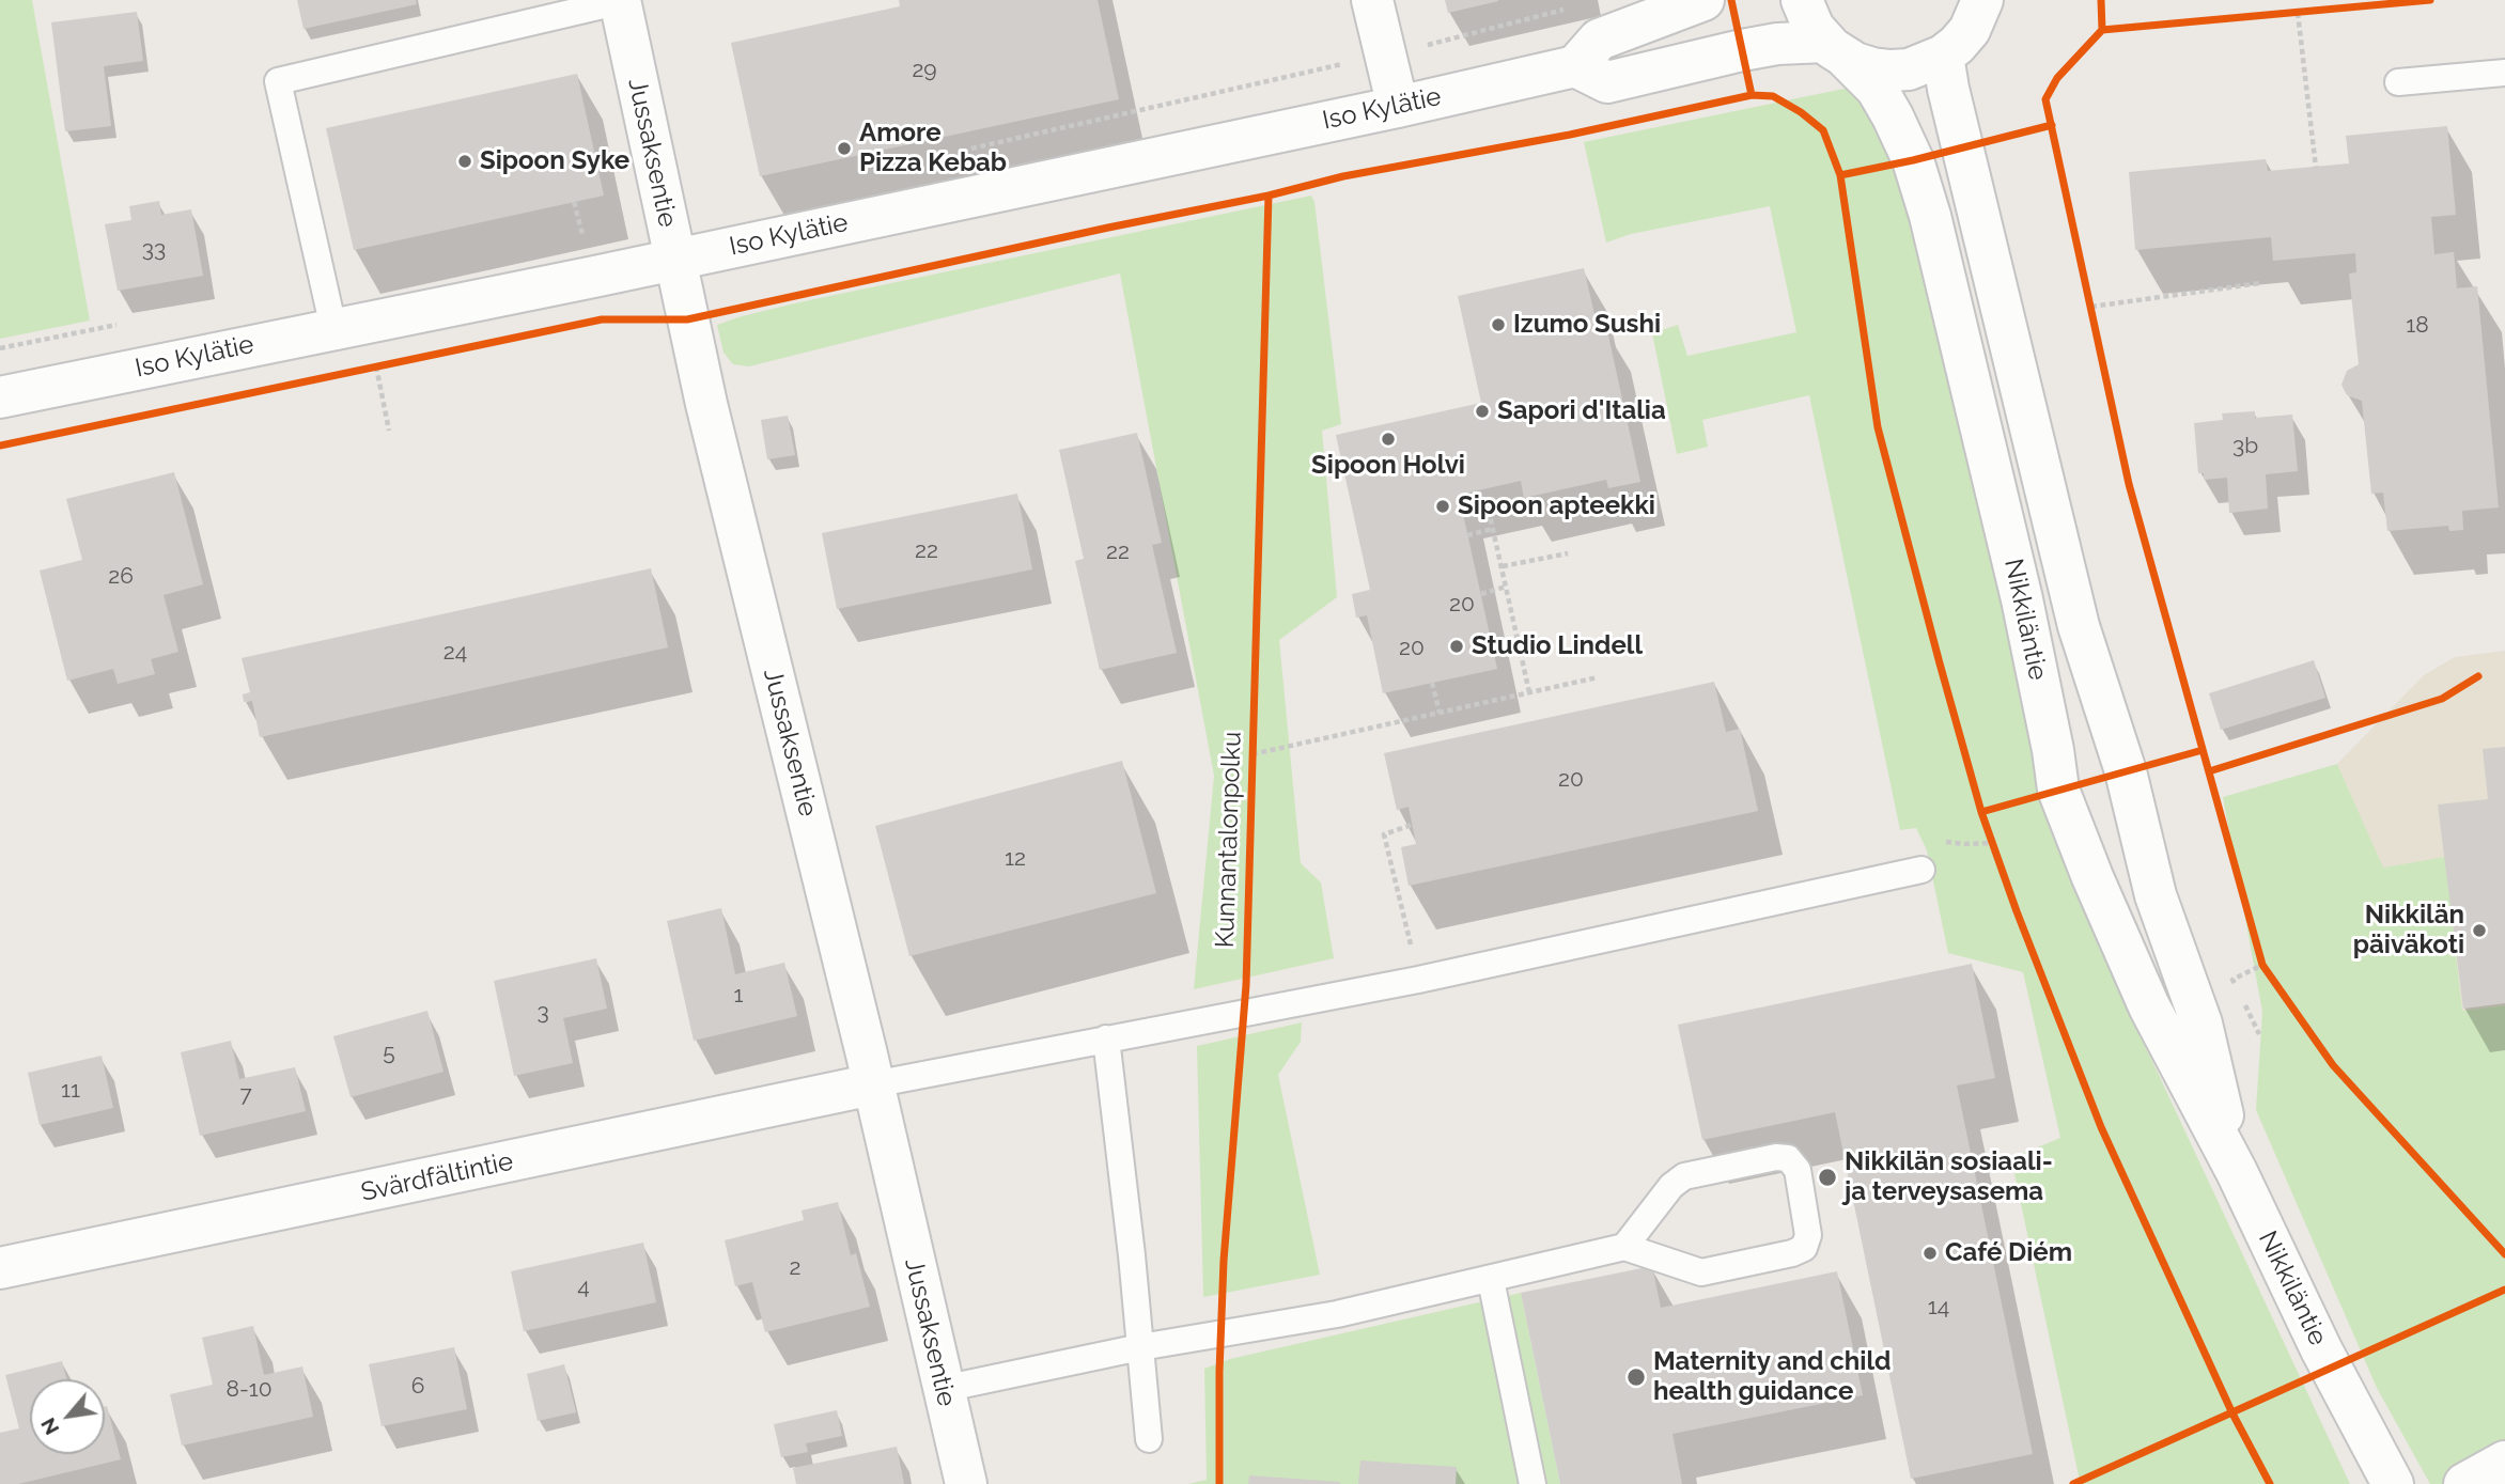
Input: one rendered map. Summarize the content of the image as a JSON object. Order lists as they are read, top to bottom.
{
  "streets": {
    "street": [
      "Iso Kylätie",
      "Jussaksentie",
      "Nikkiläntie",
      "Svärdfältintie"
    ],
    "cycle path": ["Kunnantalonpolku"]
  },
  "crossings": [
    ["Iso Kylätie", "Jussaksentie"],
    ["Jussaksentie", "Svärdfältintie"]
  ],
  "places": [
    "Amore Pizza Kebab",
    "Sipoon Syke",
    "Izumo Sushi",
    "Sapori d'Italia",
    "Sipoon Holvi",
    "Sipoon apteekki",
    "Studio Lindell",
    "Nikkilän päiväkoti",
    "Nikkilän sosiaali- ja terveysasema",
    "Café Diém",
    "Maternity and child health guidance"
  ],
  "house_numbers": [
    "29",
    "33",
    "18",
    "3b",
    "22",
    "22",
    "26",
    "20",
    "20",
    "24",
    "20",
    "12",
    "1",
    "3",
    "5",
    "11",
    "7",
    "2",
    "4",
    "14",
    "6",
    "8-10"
  ],
  "north": "bottom left"
}
